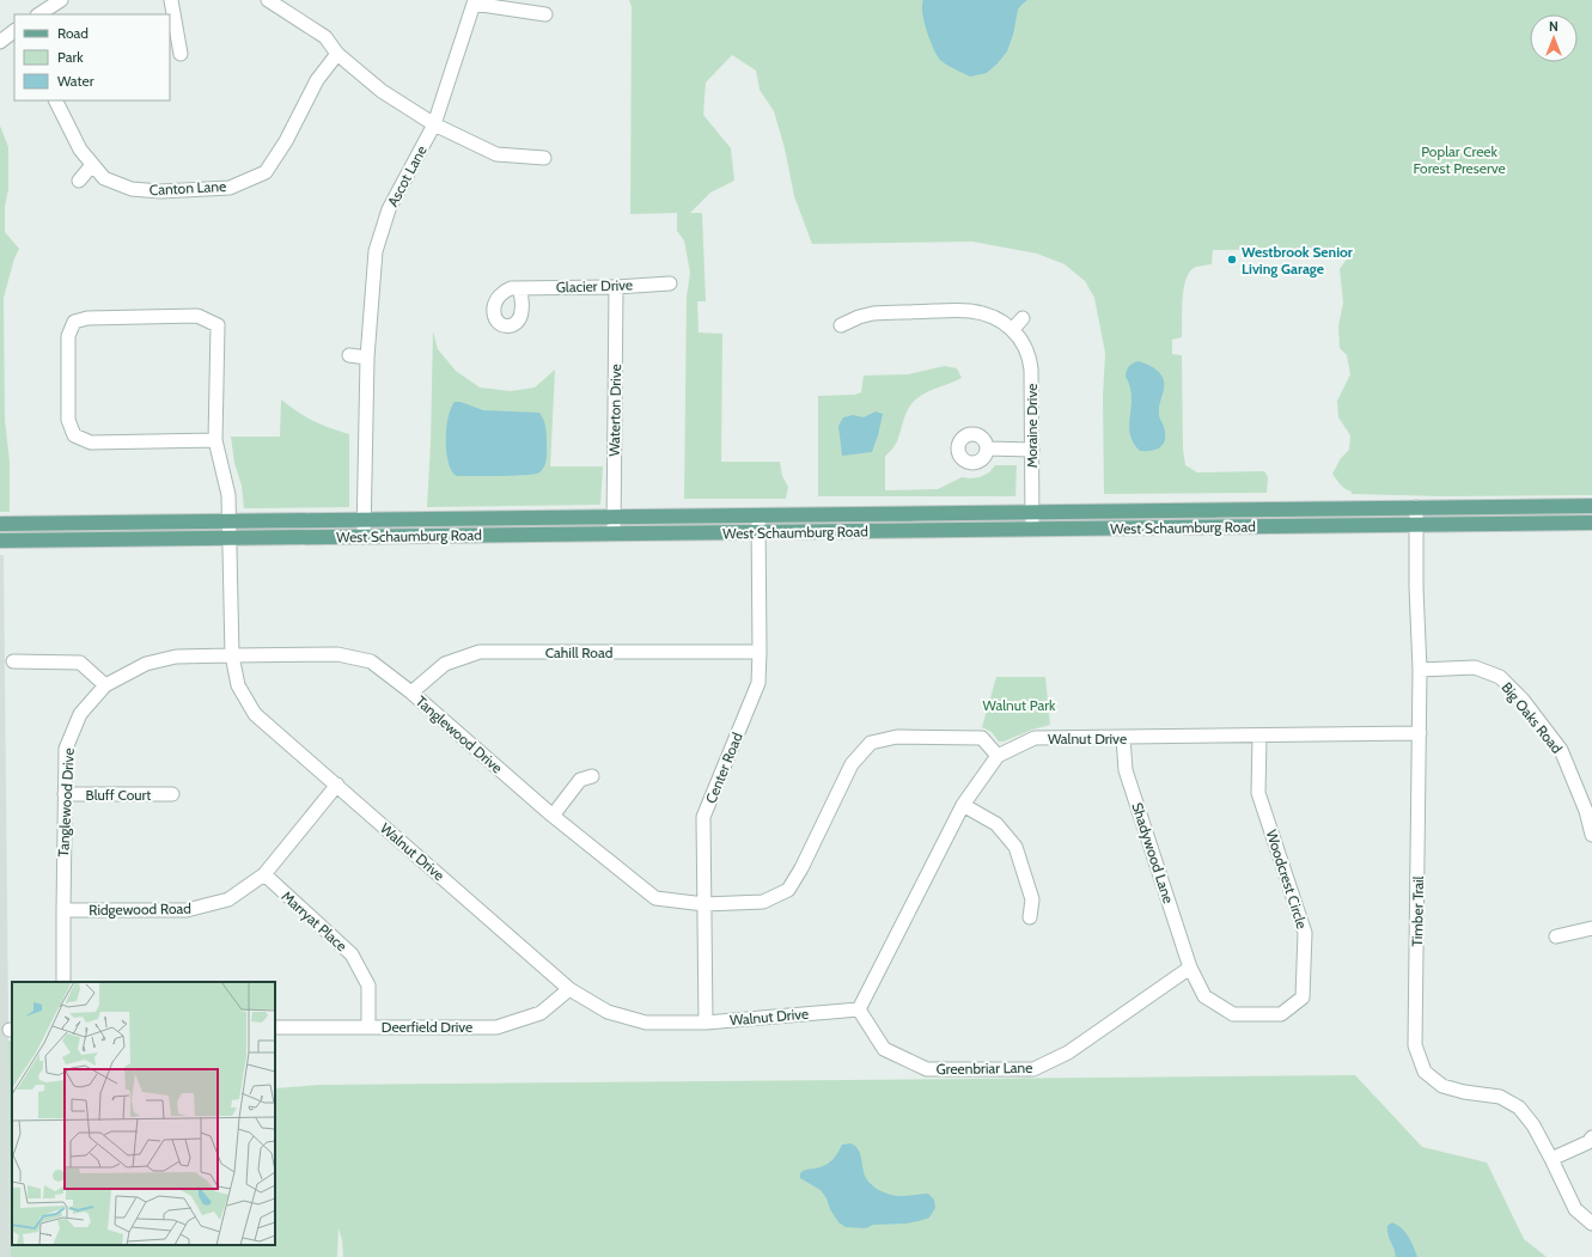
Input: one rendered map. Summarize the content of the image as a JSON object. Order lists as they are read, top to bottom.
{
  "streets": {
    "main road": ["West Schaumburg Road"],
    "street": [
      "Ascot Lane",
      "Canton Lane",
      "Glacier Drive",
      "Waterton Drive",
      "Moraine Drive",
      "Cahill Road",
      "Big Oaks Road",
      "Tanglewood Drive",
      "Walnut Drive",
      "Center Road",
      "Bluff Court",
      "Shadywood Lane",
      "Woodcrest Circle",
      "Ridgewood Road",
      "Timber Trail",
      "Marryat Place",
      "Deerfield Drive",
      "Greenbriar Lane"
    ]
  },
  "crossings": [
    ["Ascot Lane", "West Schaumburg Road"],
    ["Glacier Drive", "Waterton Drive"],
    ["Waterton Drive", "West Schaumburg Road"],
    ["Moraine Drive", "West Schaumburg Road"],
    ["West Schaumburg Road", "Walnut Drive"],
    ["West Schaumburg Road", "Center Road"],
    ["West Schaumburg Road", "Timber Trail"],
    ["Cahill Road", "Tanglewood Drive"],
    ["Cahill Road", "Center Road"],
    ["Big Oaks Road", "Timber Trail"],
    ["Tanglewood Drive", "Walnut Drive"],
    ["Tanglewood Drive", "Center Road"],
    ["Tanglewood Drive", "Bluff Court"],
    ["Tanglewood Drive", "Ridgewood Road"],
    ["Walnut Drive", "Center Road"],
    ["Walnut Drive", "Shadywood Lane"],
    ["Walnut Drive", "Woodcrest Circle"],
    ["Walnut Drive", "Ridgewood Road"],
    ["Walnut Drive", "Timber Trail"],
    ["Walnut Drive", "Deerfield Drive"],
    ["Walnut Drive", "Greenbriar Lane"],
    ["Shadywood Lane", "Woodcrest Circle"],
    ["Shadywood Lane", "Greenbriar Lane"],
    ["Woodcrest Circle", "Greenbriar Lane"],
    ["Ridgewood Road", "Marryat Place"],
    ["Marryat Place", "Deerfield Drive"]
  ],
  "parks": ["Poplar Creek Forest Preserve", "Walnut Park"],
  "places": ["Westbrook Senior Living Garage"],
  "legend": ["Road", "Park", "Water"],
  "north": "top"
}
